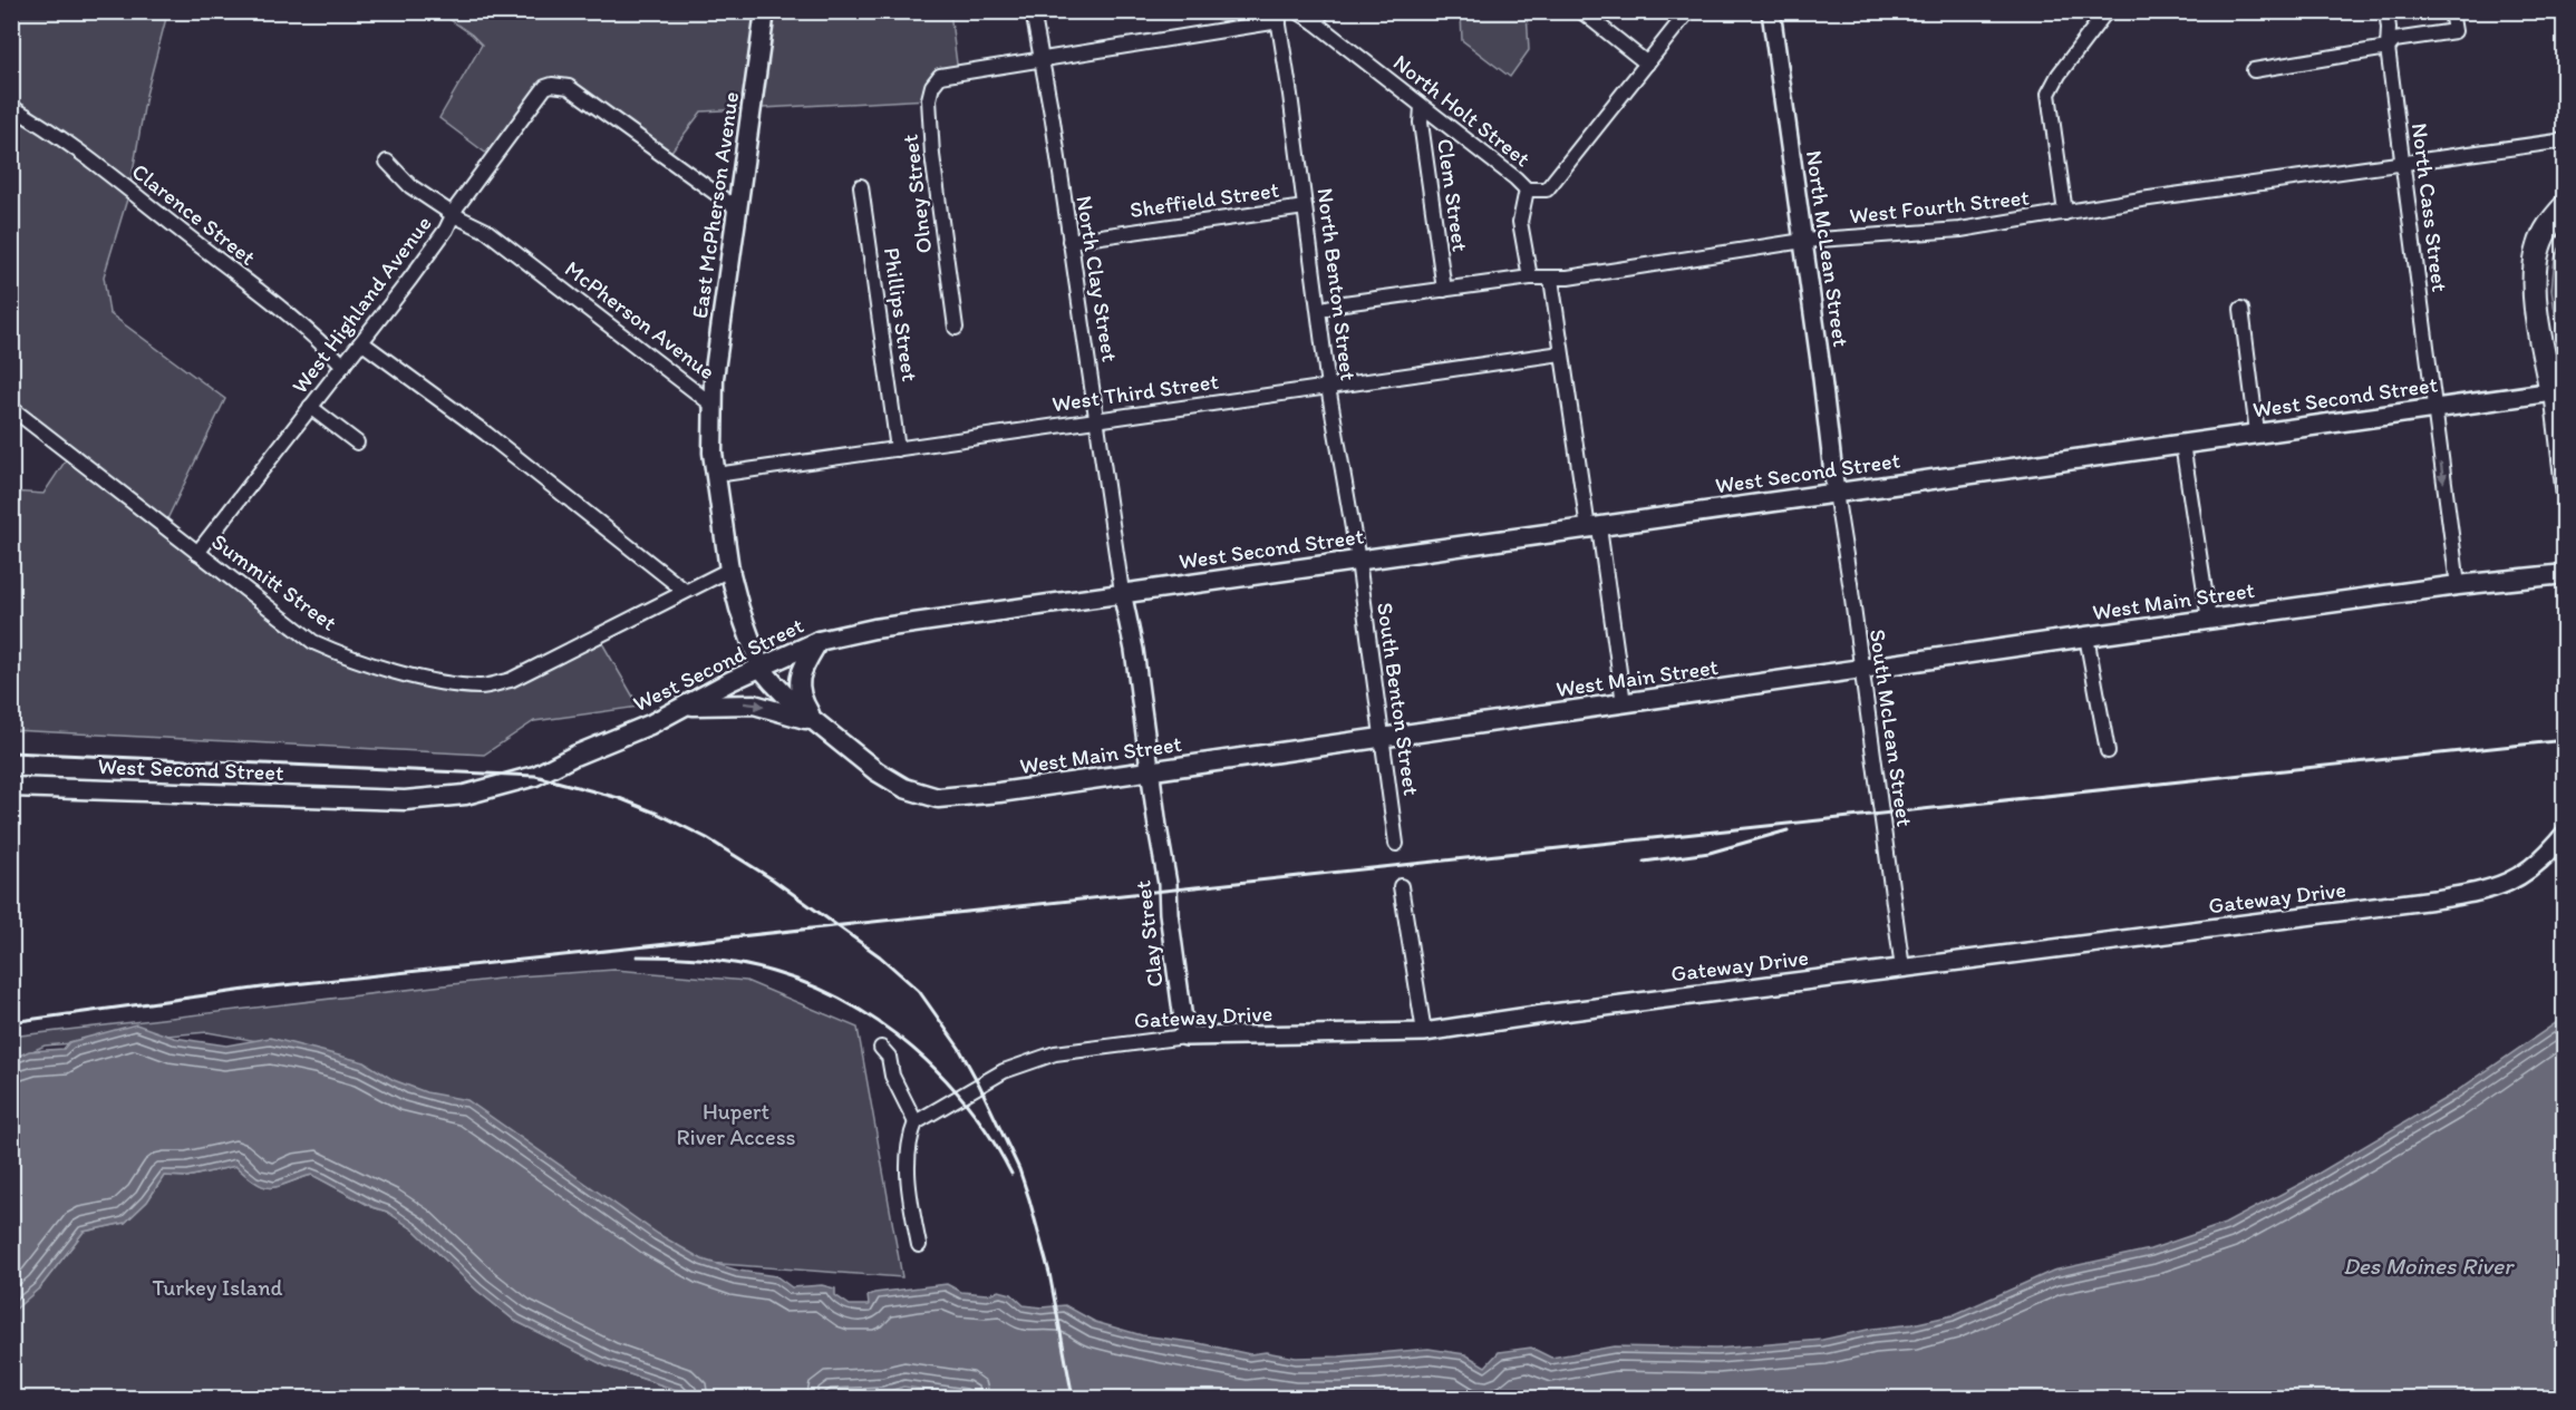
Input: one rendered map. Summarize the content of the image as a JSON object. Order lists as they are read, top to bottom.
{
  "streets": {
    "main road": [
      "East McPherson Avenue",
      "McPherson Avenue",
      "West Second Street",
      "West Main Street"
    ],
    "street": [
      "North Holt Street",
      "Olney Street",
      "Clem Street",
      "Sheffield Street",
      "West Fourth Street",
      "North Cass Street",
      "Clarence Street",
      "North McLean Street",
      "North Clay Street",
      "North Benton Street",
      "West Highland Avenue",
      "Phillips Street",
      "West Third Street",
      "Summitt Street",
      "South Benton Street",
      "South McLean Street",
      "Gateway Drive",
      "Clay Street"
    ]
  },
  "crossings": [
    ["North Holt Street", "Clem Street"],
    ["North Holt Street", "West Fourth Street"],
    ["Olney Street", "North Clay Street"],
    ["Clem Street", "West Fourth Street"],
    ["Sheffield Street", "North Clay Street"],
    ["Sheffield Street", "North Benton Street"],
    ["East McPherson Avenue", "West Highland Avenue"],
    ["East McPherson Avenue", "McPherson Avenue"],
    ["West Fourth Street", "North Cass Street"],
    ["West Fourth Street", "North McLean Street"],
    ["West Fourth Street", "North Benton Street"],
    ["North Cass Street", "West Second Street"],
    ["North Cass Street", "West Main Street"],
    ["Clarence Street", "West Highland Avenue"],
    ["North McLean Street", "West Second Street"],
    ["North McLean Street", "South McLean Street"],
    ["North Clay Street", "West Third Street"],
    ["North Clay Street", "West Second Street"],
    ["North Clay Street", "Clay Street"],
    ["North Benton Street", "West Third Street"],
    ["North Benton Street", "West Second Street"],
    ["North Benton Street", "South Benton Street"],
    ["West Highland Avenue", "McPherson Avenue"],
    ["West Highland Avenue", "Summitt Street"],
    ["Phillips Street", "West Third Street"],
    ["McPherson Avenue", "West Third Street"],
    ["McPherson Avenue", "West Second Street"],
    ["McPherson Avenue", "Summitt Street"],
    ["McPherson Avenue", "West Main Street"],
    ["West Second Street", "West Main Street"],
    ["West Second Street", "South Benton Street"],
    ["West Second Street", "South McLean Street"],
    ["West Second Street", "Clay Street"],
    ["West Main Street", "South Benton Street"],
    ["West Main Street", "South McLean Street"],
    ["West Main Street", "Clay Street"],
    ["South McLean Street", "Gateway Drive"],
    ["Gateway Drive", "Clay Street"]
  ],
  "water": ["Des Moines River"],
  "parks": ["Hupert River Access", "Turkey Island"]
}
